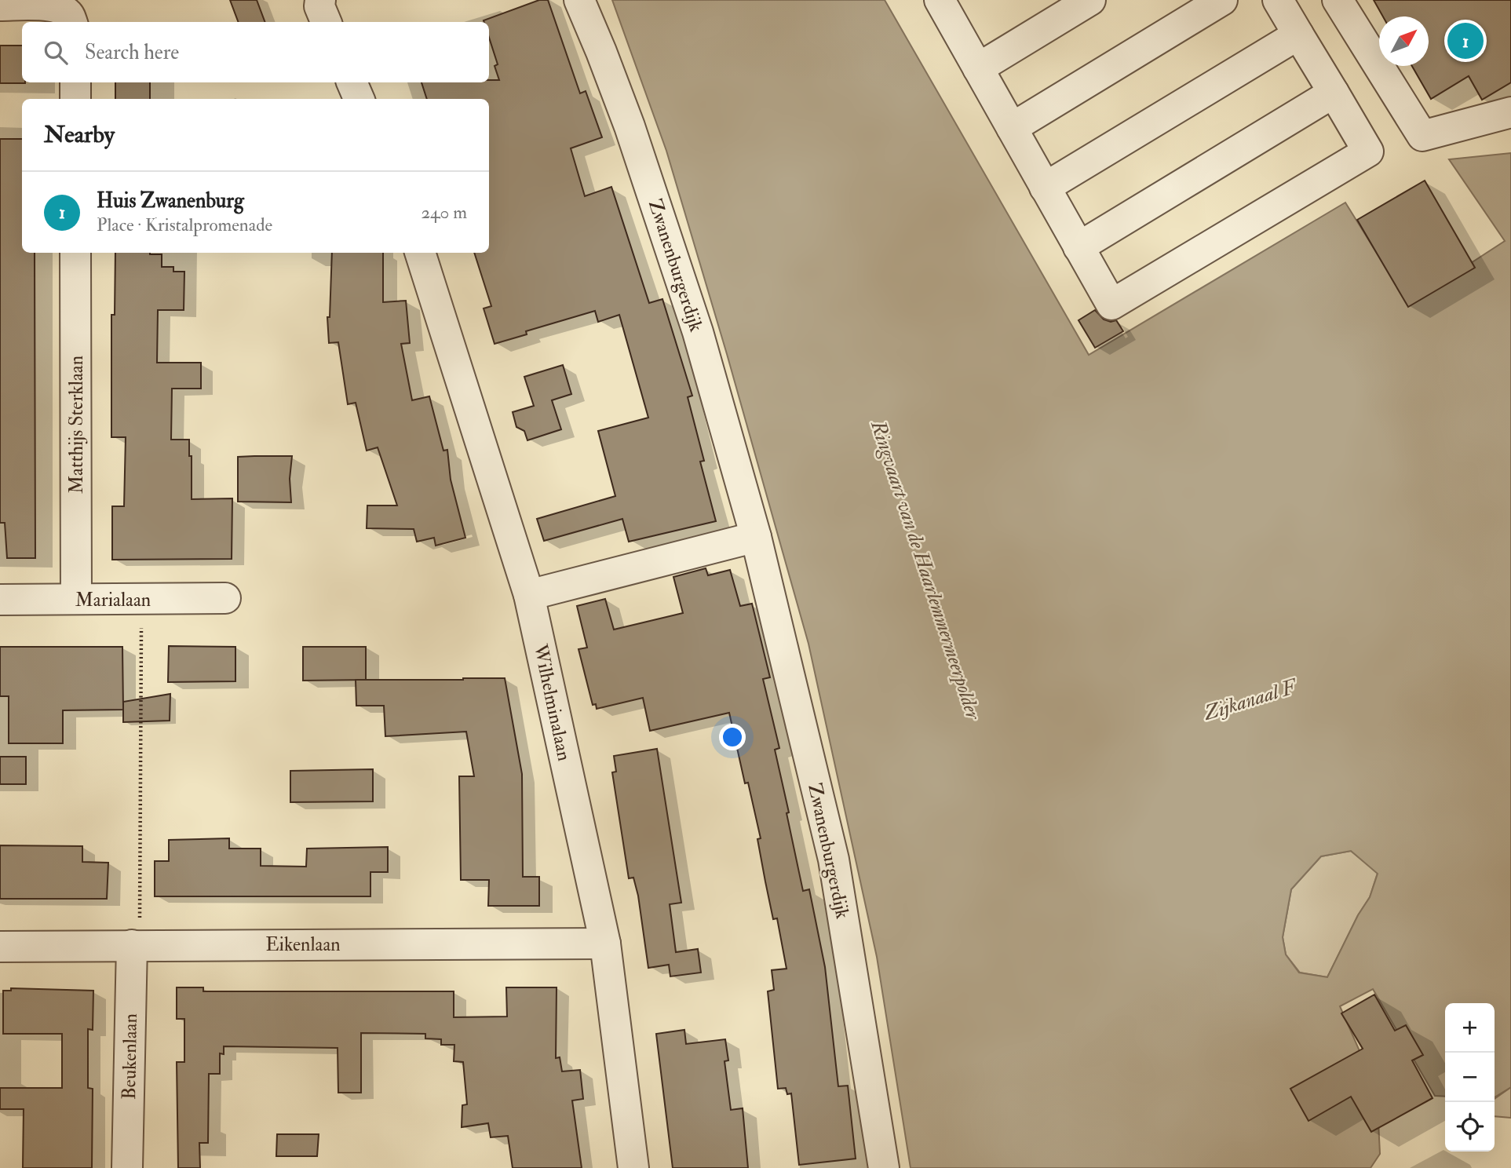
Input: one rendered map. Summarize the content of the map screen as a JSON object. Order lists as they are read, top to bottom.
{
  "streets": {
    "street": [
      "Zwanenburgerdijk",
      "Matthijs Sterklaan",
      "Marialaan",
      "Wilhelminalaan",
      "Eikenlaan",
      "Beukenlaan"
    ]
  },
  "crossings": [
    ["Matthijs Sterklaan", "Marialaan"],
    ["Wilhelminalaan", "Eikenlaan"],
    ["Eikenlaan", "Beukenlaan"]
  ],
  "water": ["Ringvaart van de Haarlemmermeerpolder", "Zijkanaal F"],
  "north": "top right",
  "page": {
    "pins": "1",
    "search": "Search here",
    "heading": "Nearby",
    "list": [
      {
        "mark": "1",
        "name": "Huis Zwanenburg",
        "note": "Place · Kristalpromenade",
        "value": "240 m"
      }
    ],
    "map_buttons": ["+", "−"]
  }
}
